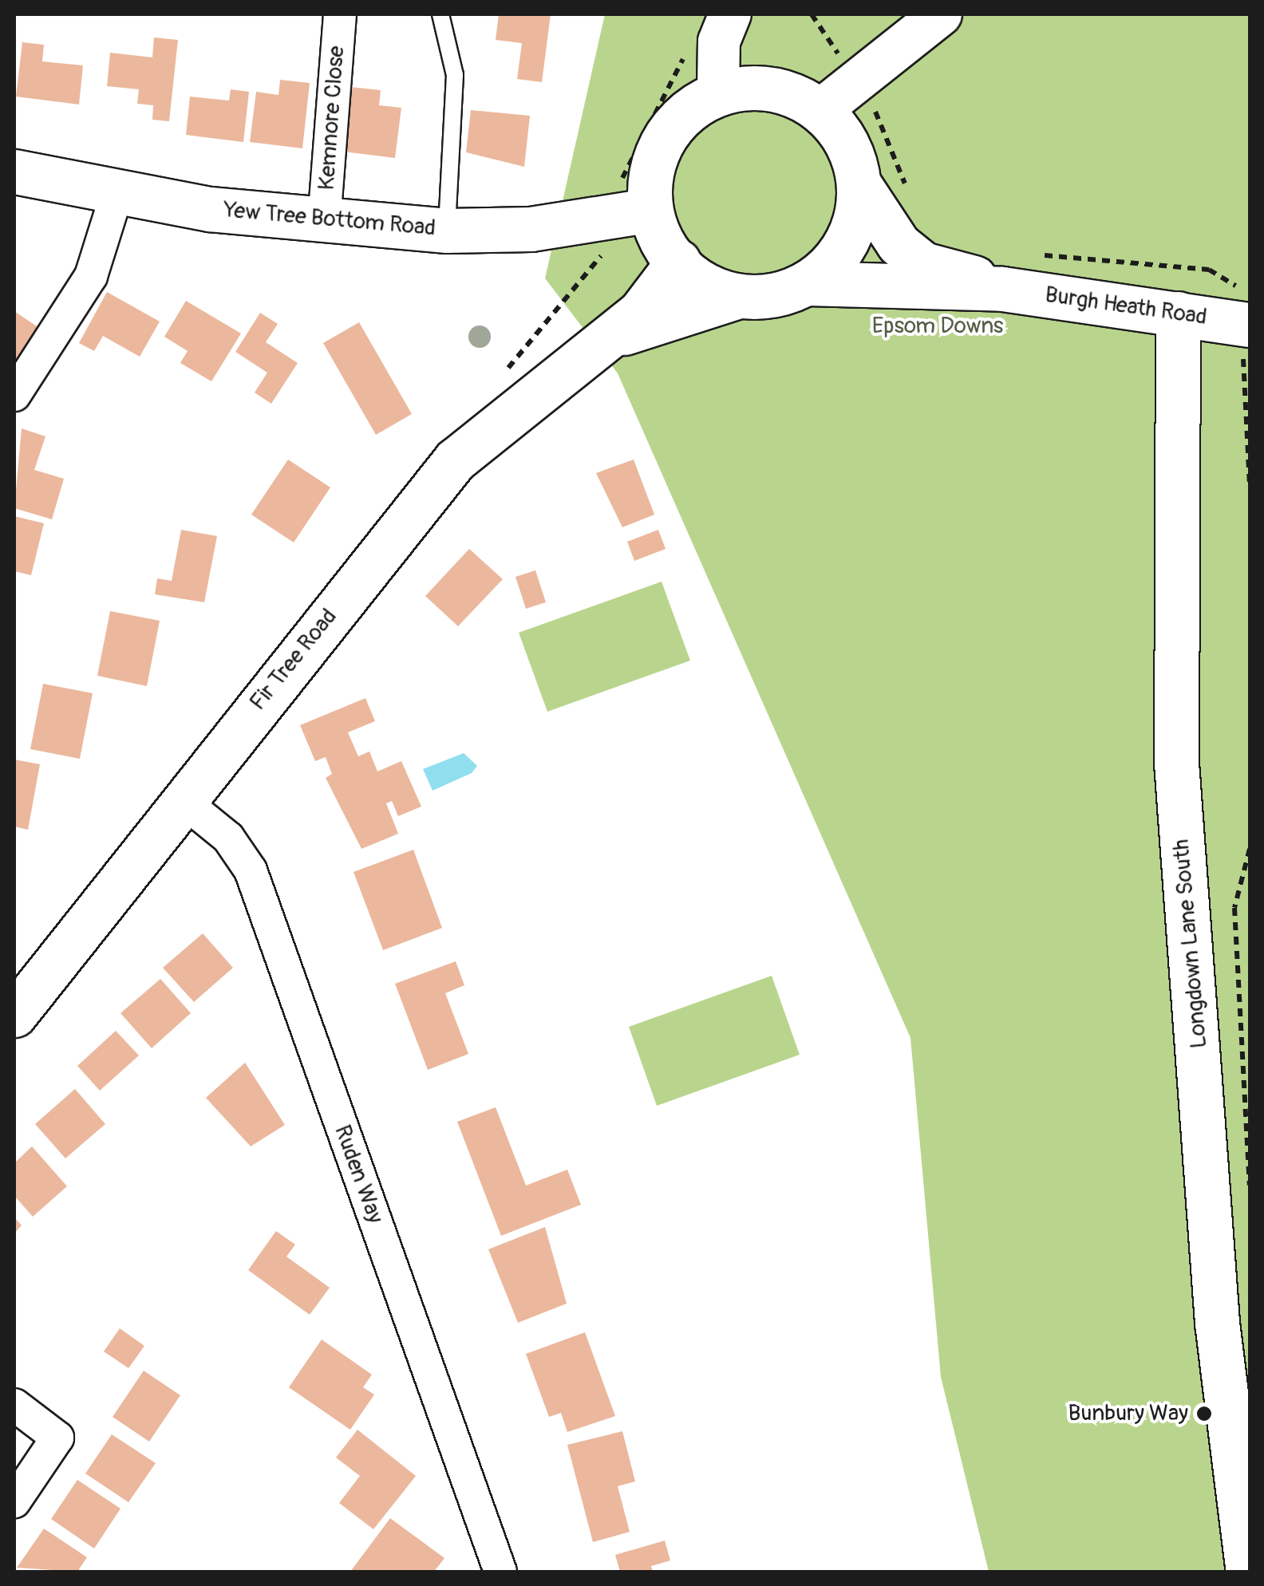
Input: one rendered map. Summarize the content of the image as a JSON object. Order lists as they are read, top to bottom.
{
  "streets": {
    "main road": [
      "Yew Tree Bottom Road",
      "Burgh Heath Road",
      "Fir Tree Road",
      "Longdown Lane South"
    ],
    "street": ["Kemnore Close", "Ruden Way"]
  },
  "crossings": [
    ["Kemnore Close", "Yew Tree Bottom Road"],
    ["Yew Tree Bottom Road", "Burgh Heath Road"],
    ["Yew Tree Bottom Road", "Fir Tree Road"],
    ["Burgh Heath Road", "Fir Tree Road"],
    ["Burgh Heath Road", "Longdown Lane South"],
    ["Fir Tree Road", "Ruden Way"]
  ],
  "parks": ["Epsom Downs"],
  "places": ["Bunbury Way"]
}
